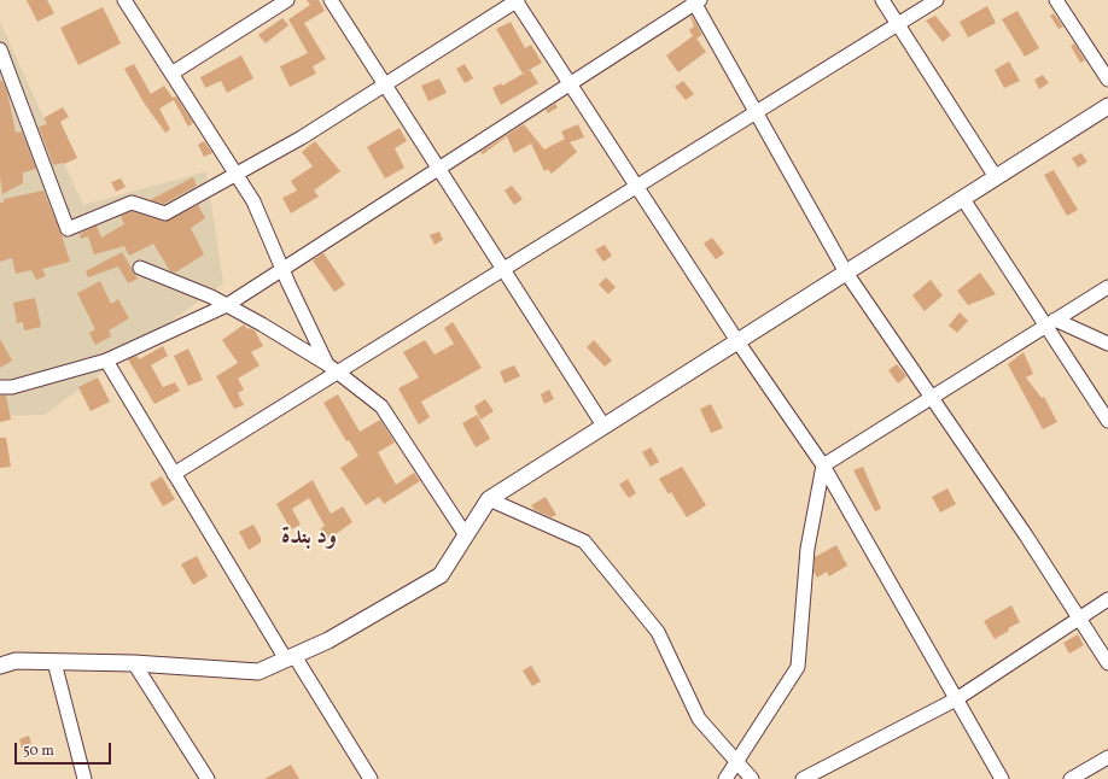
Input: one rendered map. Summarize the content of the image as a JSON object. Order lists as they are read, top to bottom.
{
  "districts": ["ود بندة"],
  "scale_bar": "50 m"
}
